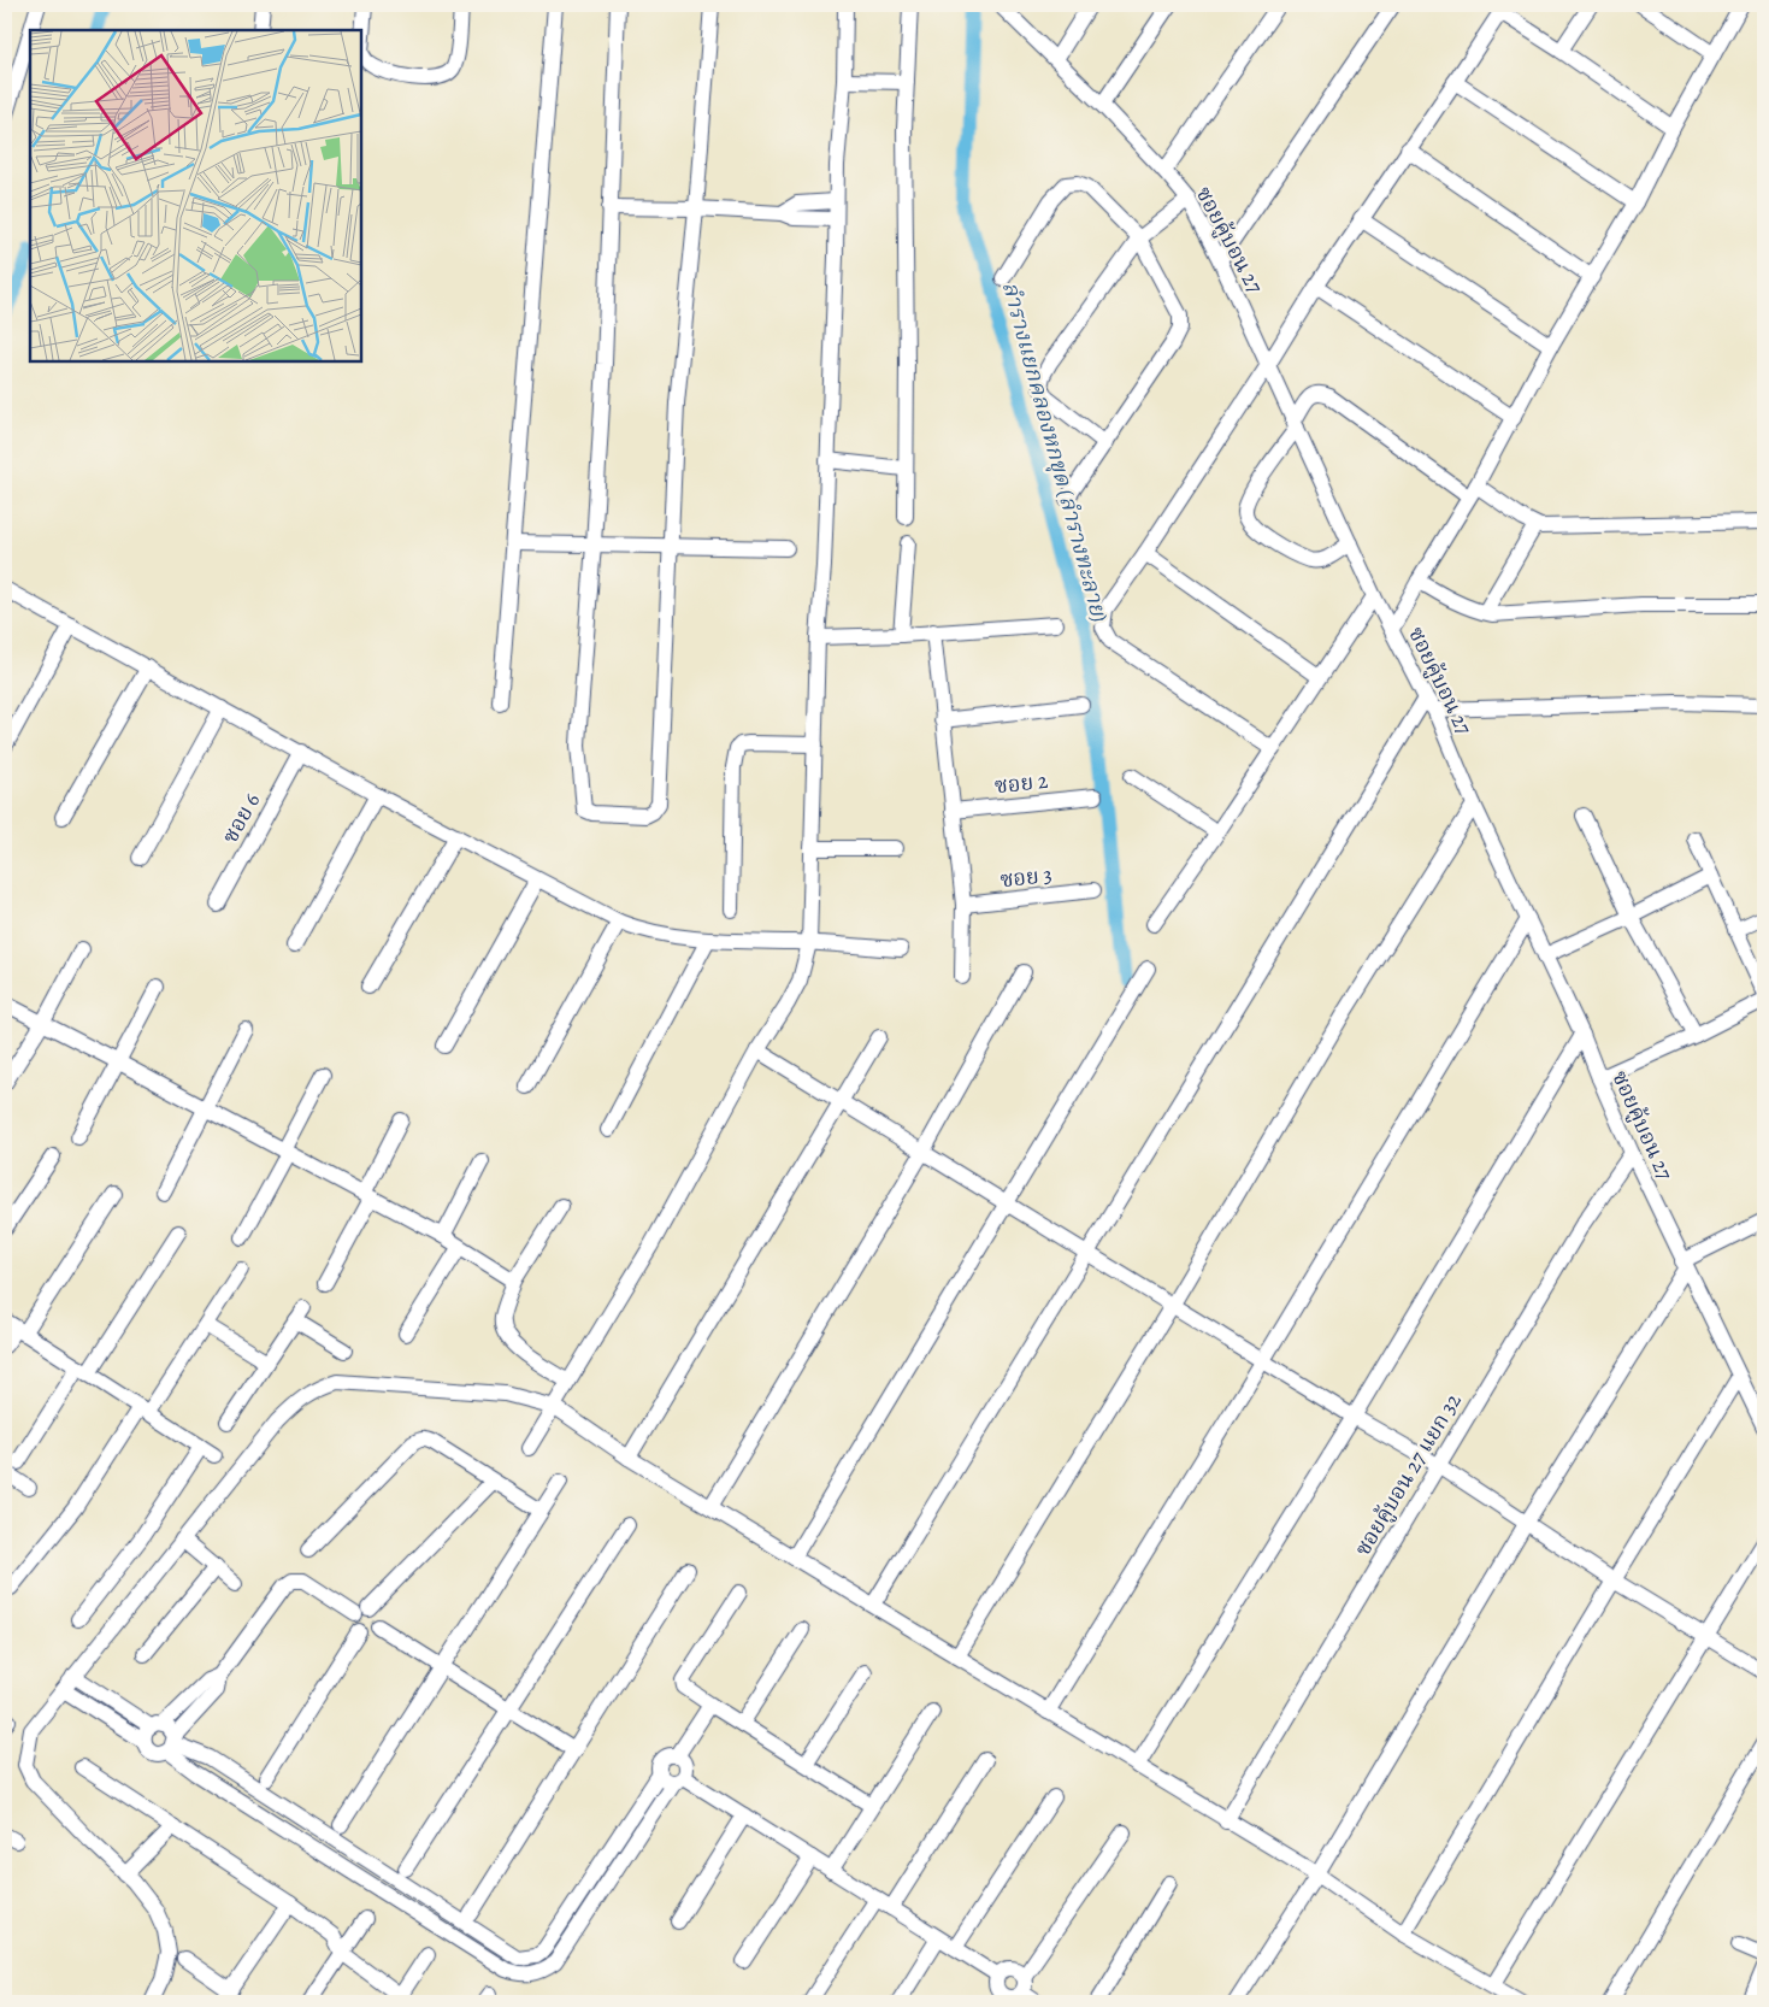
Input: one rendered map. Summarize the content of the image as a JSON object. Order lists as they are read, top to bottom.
{
  "streets": {
    "street": [
      "ซอยคู้บอน 27",
      "ซอย 2",
      "ซอย 6",
      "ซอย 3",
      "ซอยคู้บอน 27 แยก 32"
    ]
  },
  "crossings": [
    ["ซอยคู้บอน 27", "ซอยคู้บอน 27 แยก 32"]
  ],
  "water": ["ลำรางแยกคลองหกขุด (ลำรางทะลาย)"]
}
